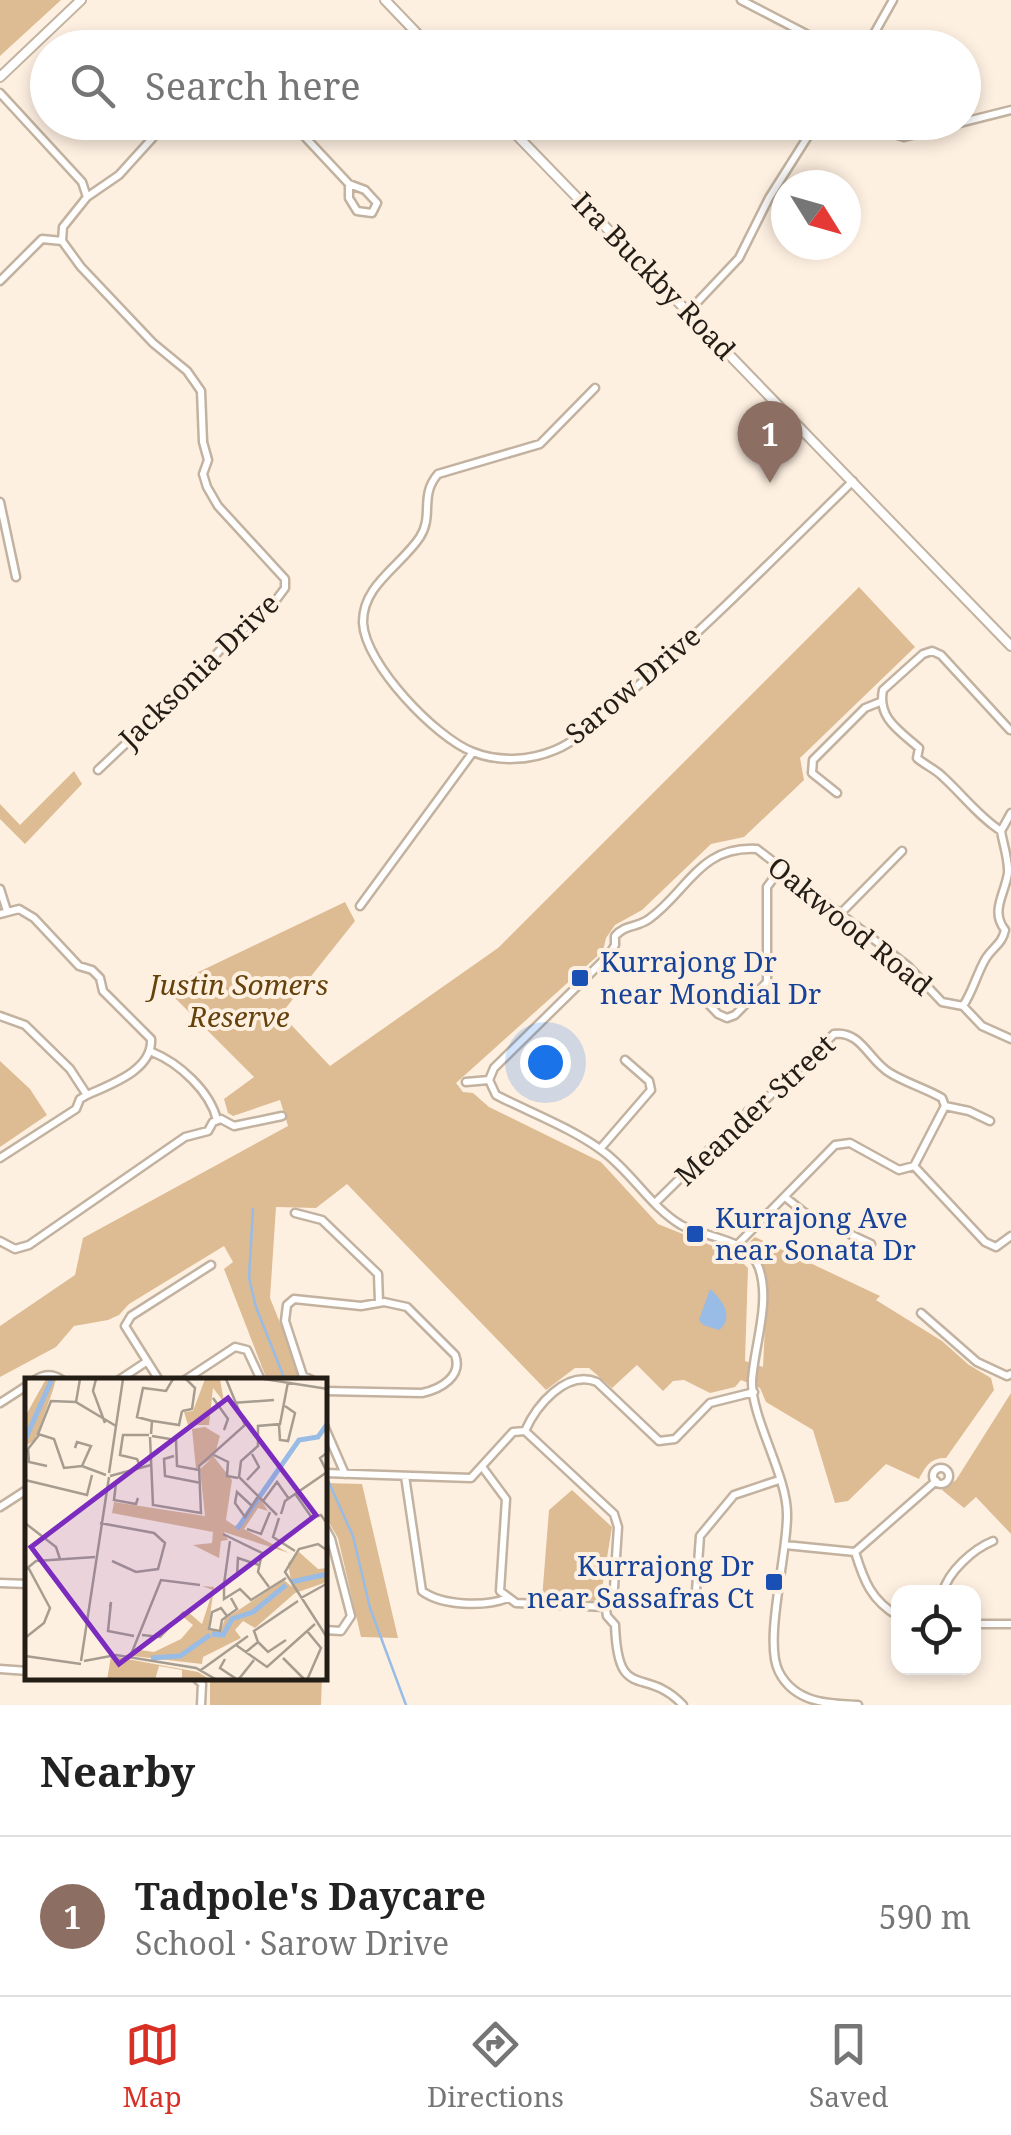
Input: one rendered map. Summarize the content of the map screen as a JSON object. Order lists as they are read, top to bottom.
{
  "streets": {
    "street": [
      "Ira Buckby Road",
      "Jacksonia Drive",
      "Sarow Drive",
      "Oakwood Road",
      "Meander Street"
    ]
  },
  "crossings": [
    ["Ira Buckby Road", "Sarow Drive"]
  ],
  "parks": ["Justin Somers Reserve"],
  "places": {
    "transit": ["Kurrajong Dr near Mondial Dr", "Kurrajong Ave near Sonata Dr", "Kurrajong Dr near Sassafras Ct"]
  },
  "north": "bottom right",
  "page": {
    "search": "Search here",
    "pins": "1",
    "heading": "Nearby",
    "list": [
      {
        "mark": "1",
        "name": "Tadpole's Daycare",
        "note": "School · Sarow Drive",
        "value": "590 m"
      }
    ],
    "nav": ["Map", "Directions", "Saved"]
  }
}
